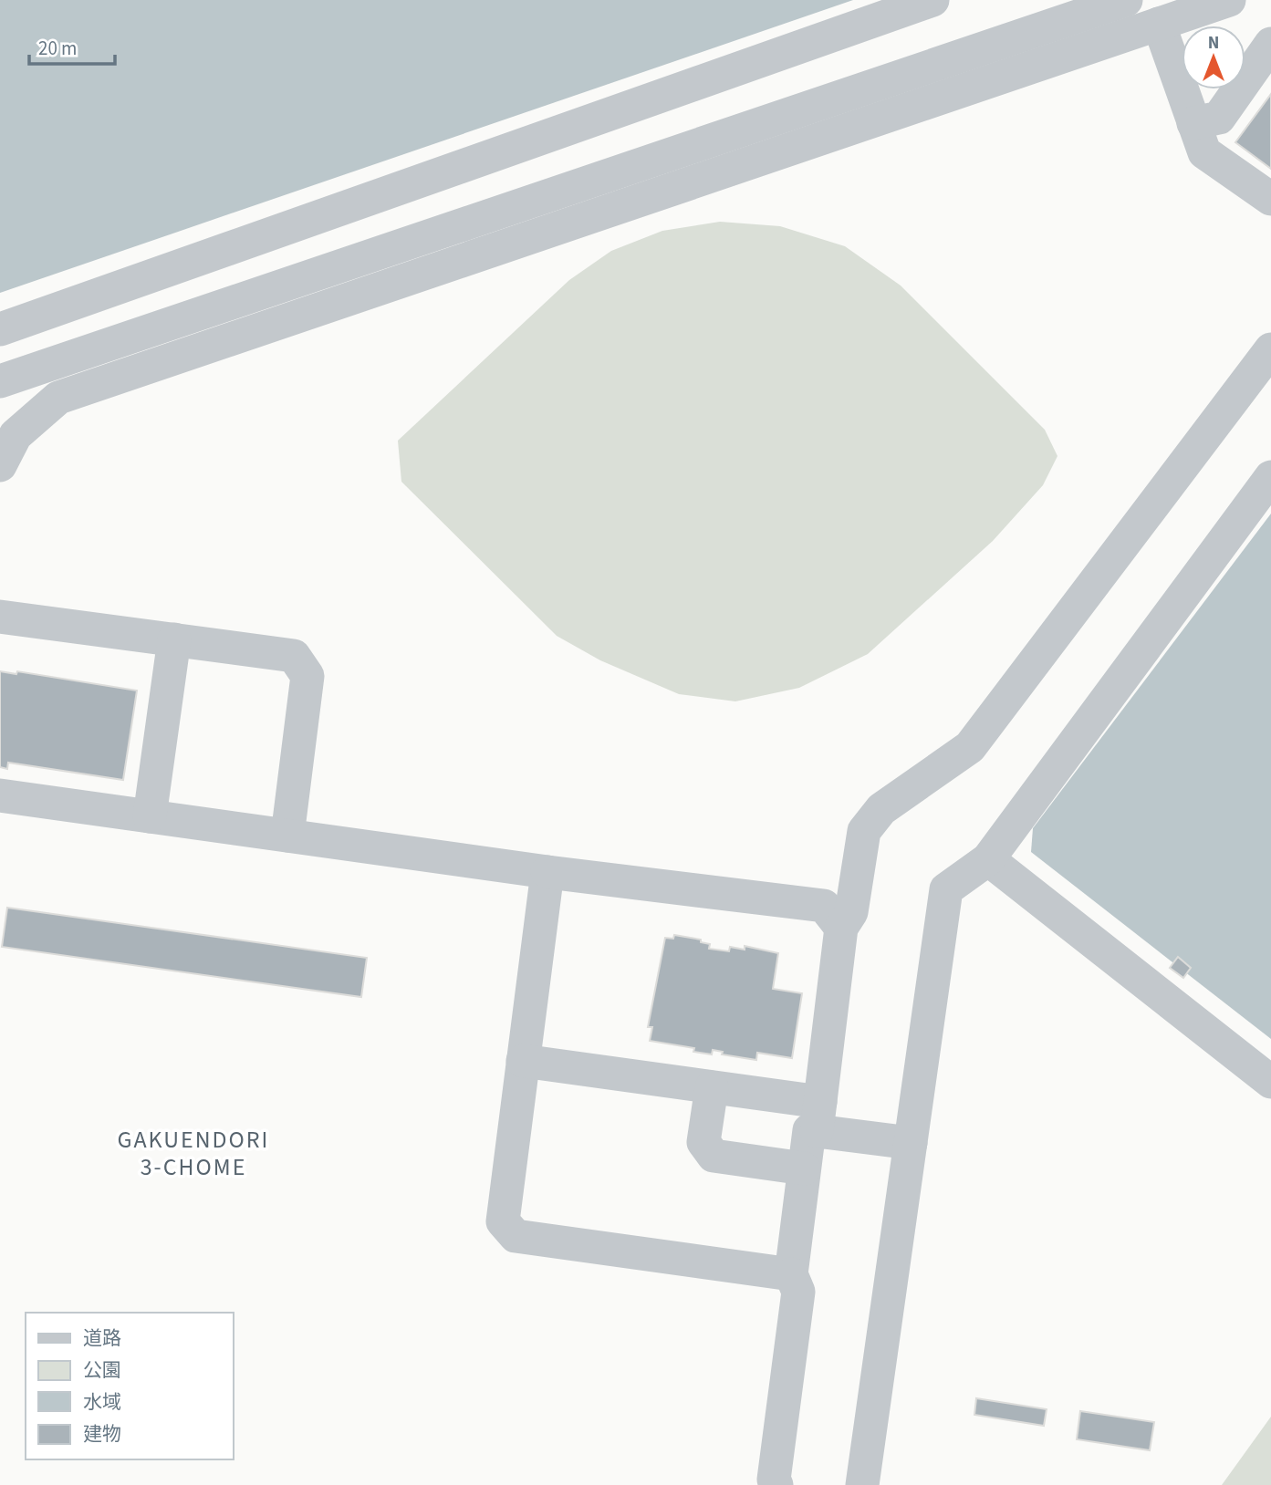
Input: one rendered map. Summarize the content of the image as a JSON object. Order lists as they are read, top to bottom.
{
  "districts": ["GAKUENDORI 3-CHOME"],
  "legend": [
    "道路",
    "公園",
    "水域",
    "建物"
  ],
  "scale_bar": "20 m",
  "north": "top"
}
